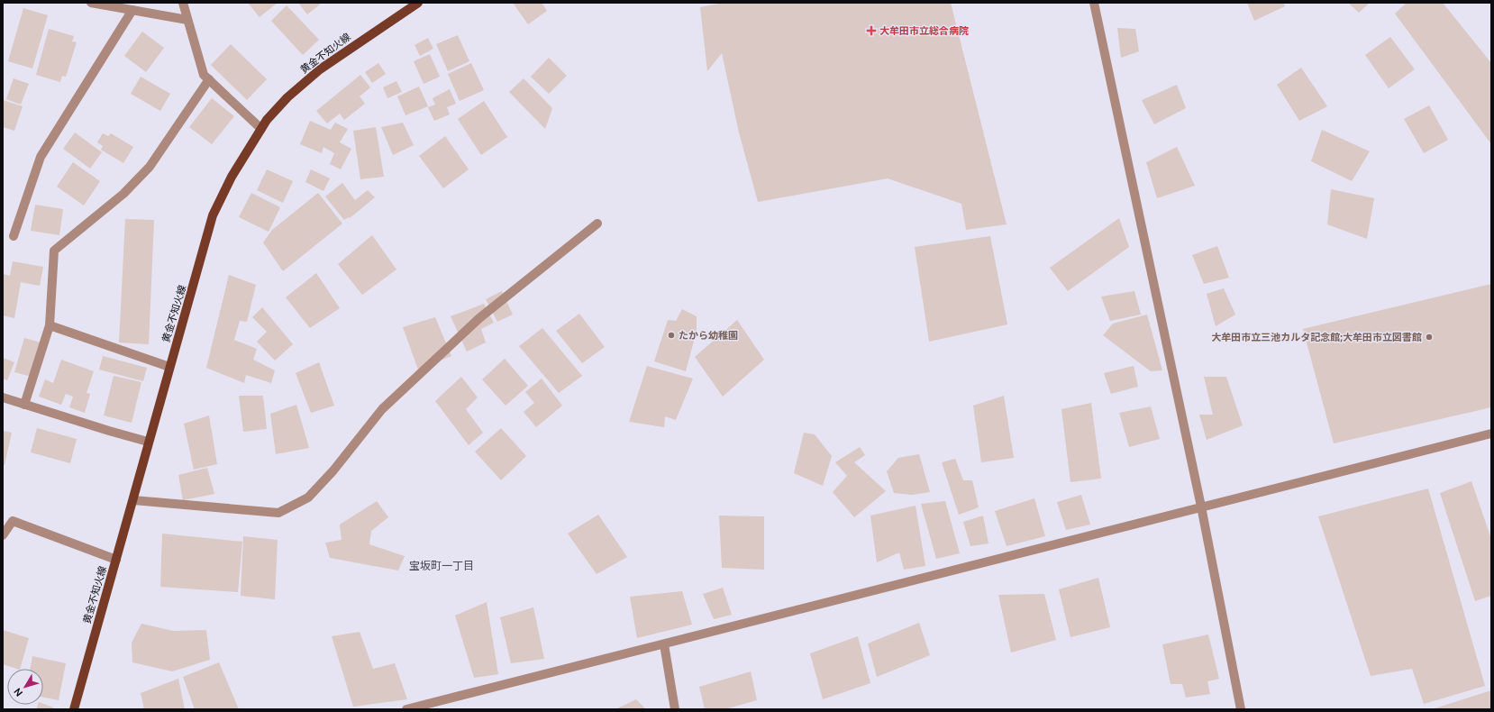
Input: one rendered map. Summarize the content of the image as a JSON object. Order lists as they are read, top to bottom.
{
  "streets": {
    "main road": ["黄金不知火線"]
  },
  "districts": ["宝坂町一丁目"],
  "places": {
    "health": ["大牟田市立総合病院"],
    "other": ["たから幼稚園", "大牟田市立三池カルタ記念館;大牟田市立図書館"]
  },
  "north": "bottom left"
}
